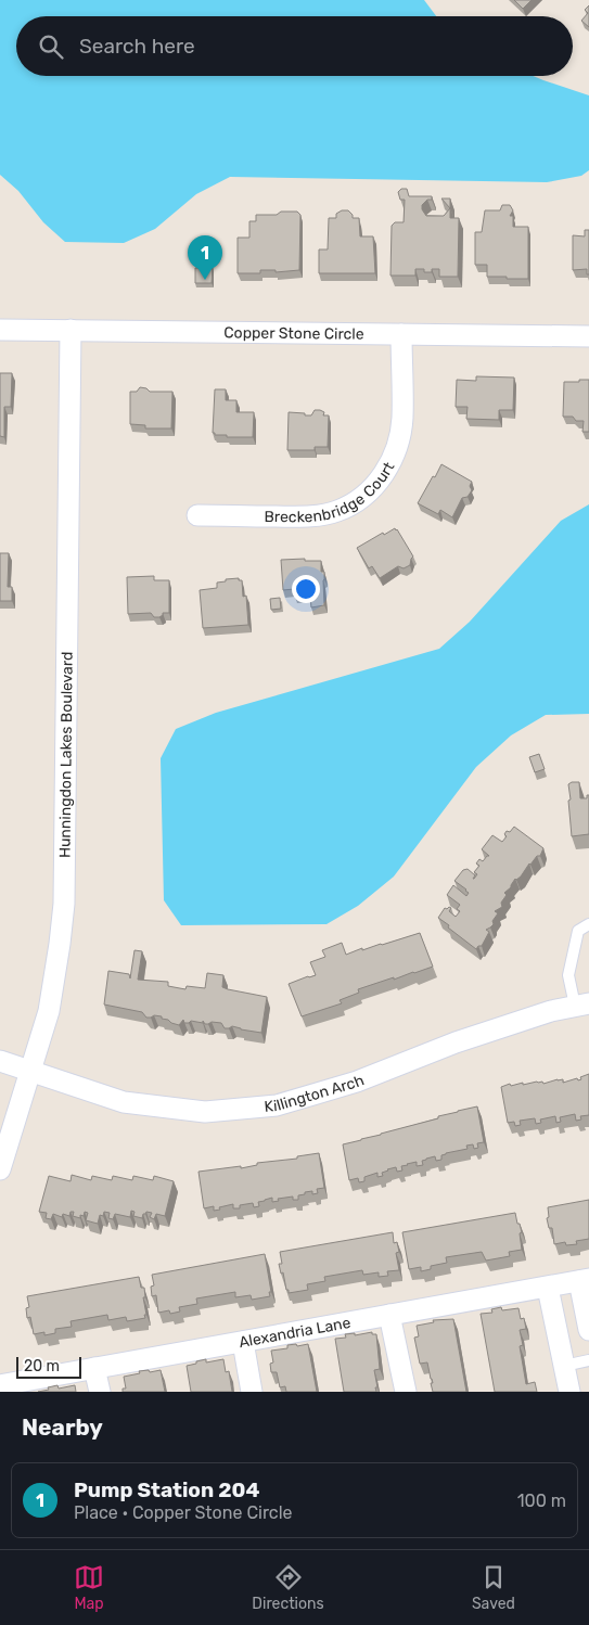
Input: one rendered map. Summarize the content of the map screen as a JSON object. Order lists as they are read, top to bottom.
{
  "streets": {
    "street": [
      "Copper Stone Circle",
      "Breckenbridge Court",
      "Hunningdon Lakes Boulevard",
      "Killington Arch",
      "Alexandria Lane"
    ]
  },
  "crossings": [
    ["Copper Stone Circle", "Breckenbridge Court"],
    ["Copper Stone Circle", "Hunningdon Lakes Boulevard"],
    ["Hunningdon Lakes Boulevard", "Killington Arch"]
  ],
  "scale_bar": "20 m",
  "page": {
    "search": "Search here",
    "pins": "1",
    "scale": "20 m",
    "heading": "Nearby",
    "list": [
      {
        "mark": "1",
        "name": "Pump Station 204",
        "note": "Place · Copper Stone Circle",
        "value": "100 m"
      }
    ],
    "nav": ["Map", "Directions", "Saved"]
  }
}
